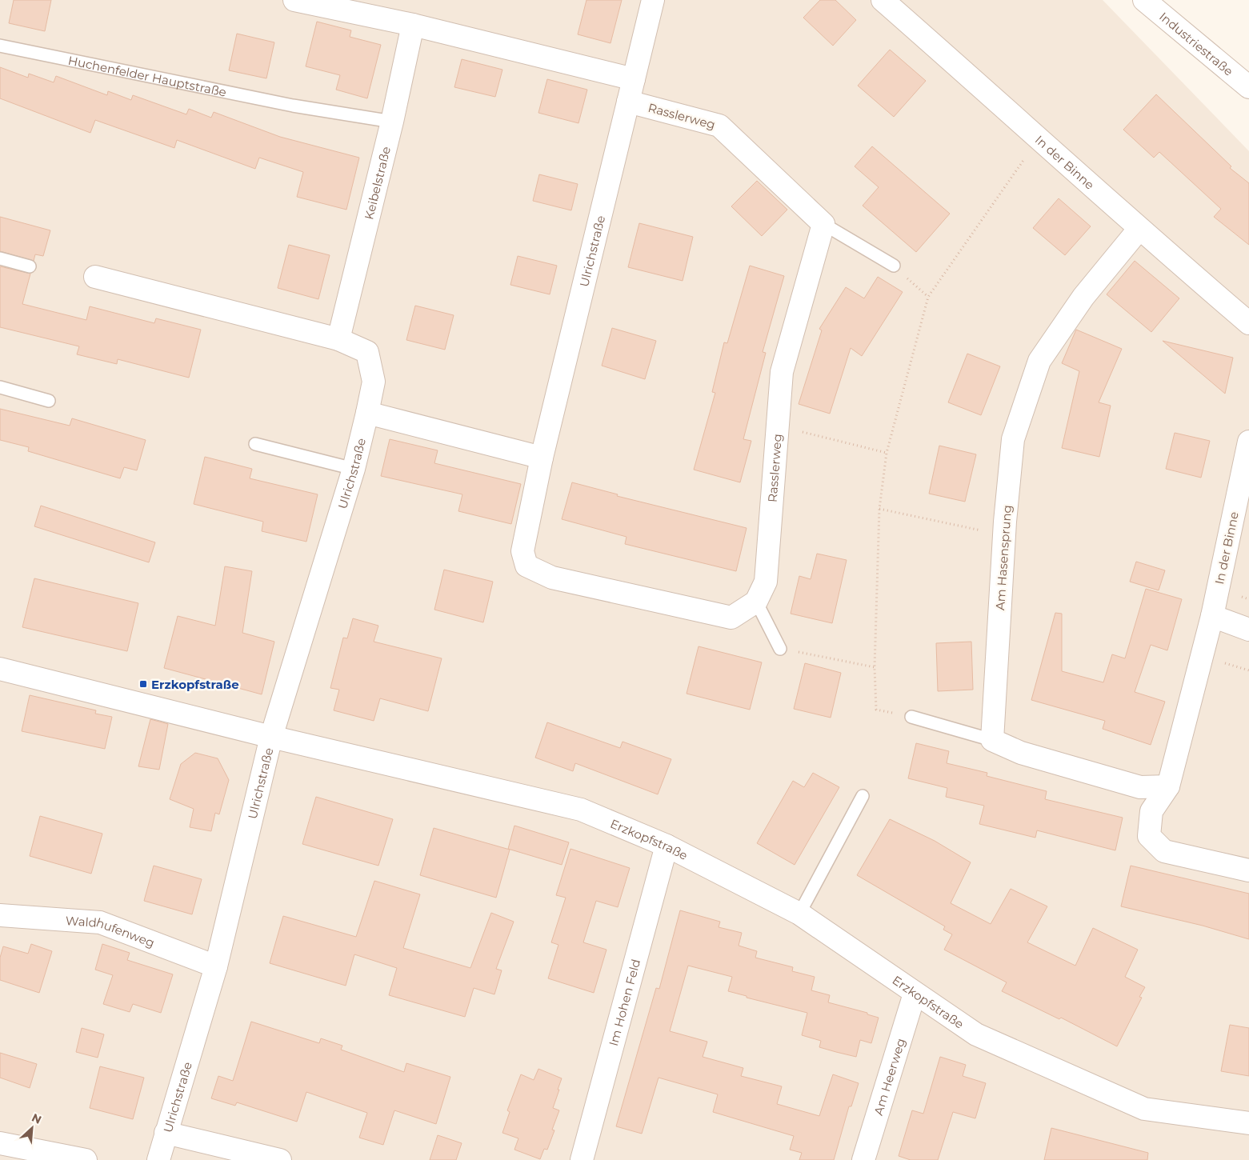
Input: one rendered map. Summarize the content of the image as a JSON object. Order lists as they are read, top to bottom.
{
  "streets": {
    "street": [
      "Industriestraße",
      "Rasslerweg",
      "In der Binne",
      "Keibelstraße",
      "Ulrichstraße",
      "Am Hasensprung",
      "Erzkopfstraße",
      "Waldhufenweg",
      "Im Hohen Feld",
      "Am Heerweg"
    ],
    "lane": ["Huchenfelder Hauptstraße"]
  },
  "crossings": [
    ["Huchenfelder Hauptstraße", "Keibelstraße"],
    ["Rasslerweg", "Ulrichstraße"],
    ["In der Binne", "Am Hasensprung"],
    ["Ulrichstraße", "Erzkopfstraße"],
    ["Ulrichstraße", "Waldhufenweg"],
    ["Erzkopfstraße", "Im Hohen Feld"],
    ["Erzkopfstraße", "Am Heerweg"]
  ],
  "places": {
    "transit": ["Erzkopfstraße"]
  },
  "north": "top right"
}
